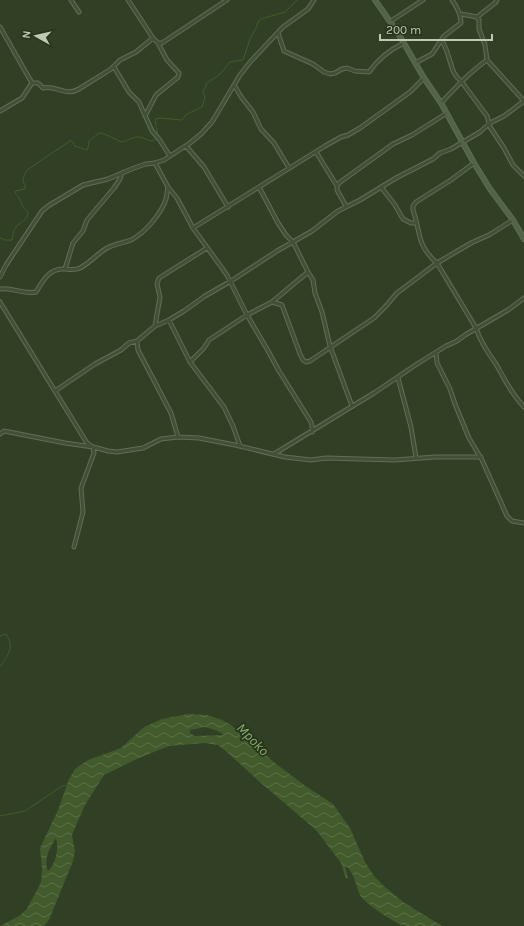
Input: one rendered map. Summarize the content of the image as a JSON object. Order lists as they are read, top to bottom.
{
  "water": ["Mpoko"],
  "scale_bar": "200 m",
  "north": "left"
}
